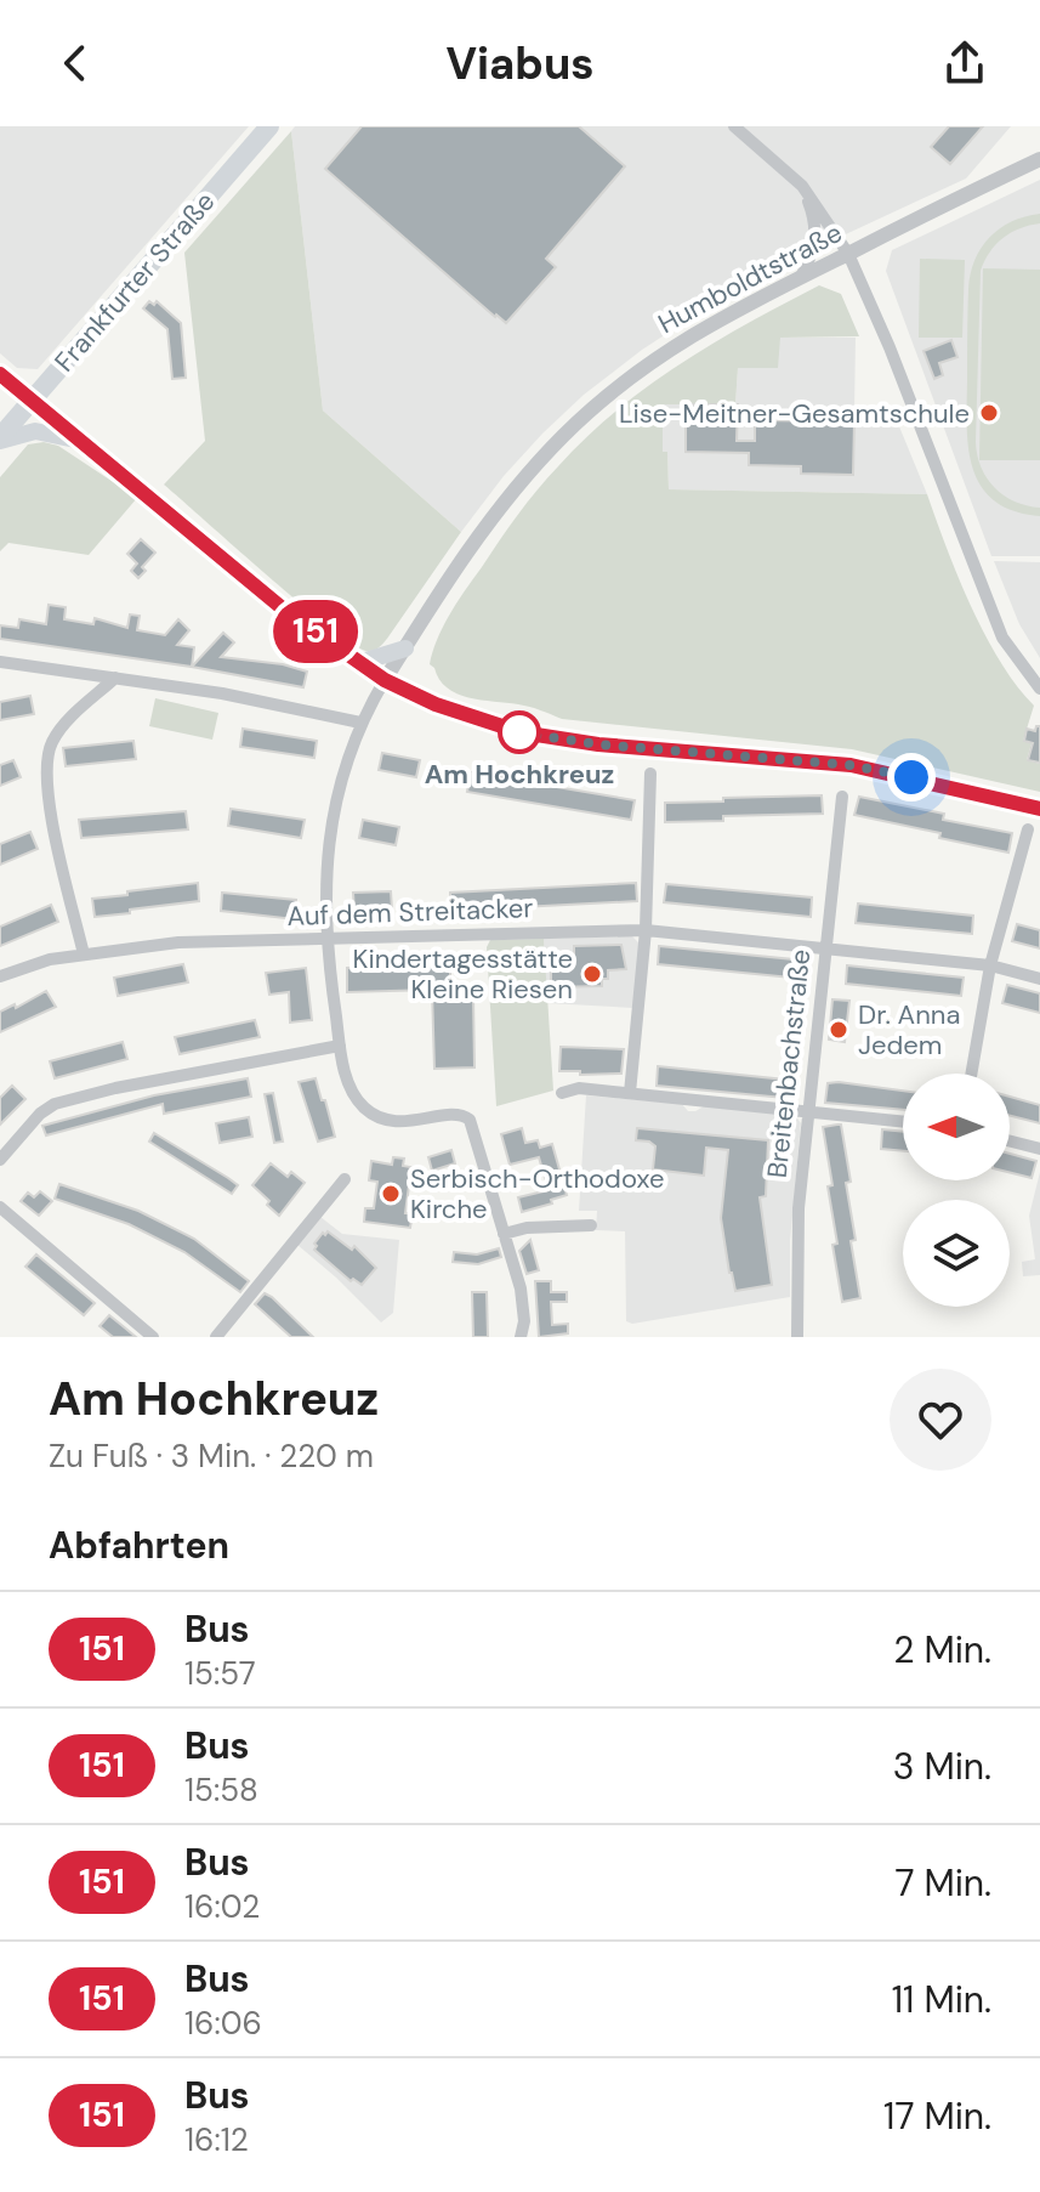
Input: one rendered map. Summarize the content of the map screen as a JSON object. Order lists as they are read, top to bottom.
{
  "streets": {
    "main road": ["Frankfurter Straße"],
    "street": ["Humboldtstraße", "Auf dem Streitacker", "Breitenbachstraße"]
  },
  "crossings": [
    ["Auf dem Streitacker", "Breitenbachstraße"]
  ],
  "places": [
    "Lise-Meitner-Gesamtschule",
    "Am Hochkreuz",
    "Kindertagesstätte Kleine Riesen",
    "Dr. Anna Jedem",
    "Serbisch-Orthodoxe Kirche"
  ],
  "lines": ["bus line 151"],
  "north": "left",
  "page": {
    "header": "Viabus",
    "on_map": "151",
    "heading": [
      ["Am Hochkreuz", "Zu Fuß · 3 Min. · 220 m"],
      "Abfahrten"
    ],
    "list": [
      {
        "mark": "151",
        "name": "Bus",
        "note": "15:57",
        "value": "2 Min."
      },
      {
        "mark": "151",
        "name": "Bus",
        "note": "15:58",
        "value": "3 Min."
      },
      {
        "mark": "151",
        "name": "Bus",
        "note": "16:02",
        "value": "7 Min."
      },
      {
        "mark": "151",
        "name": "Bus",
        "note": "16:06",
        "value": "11 Min."
      },
      {
        "mark": "151",
        "name": "Bus",
        "note": "16:12",
        "value": "17 Min."
      }
    ]
  }
}
